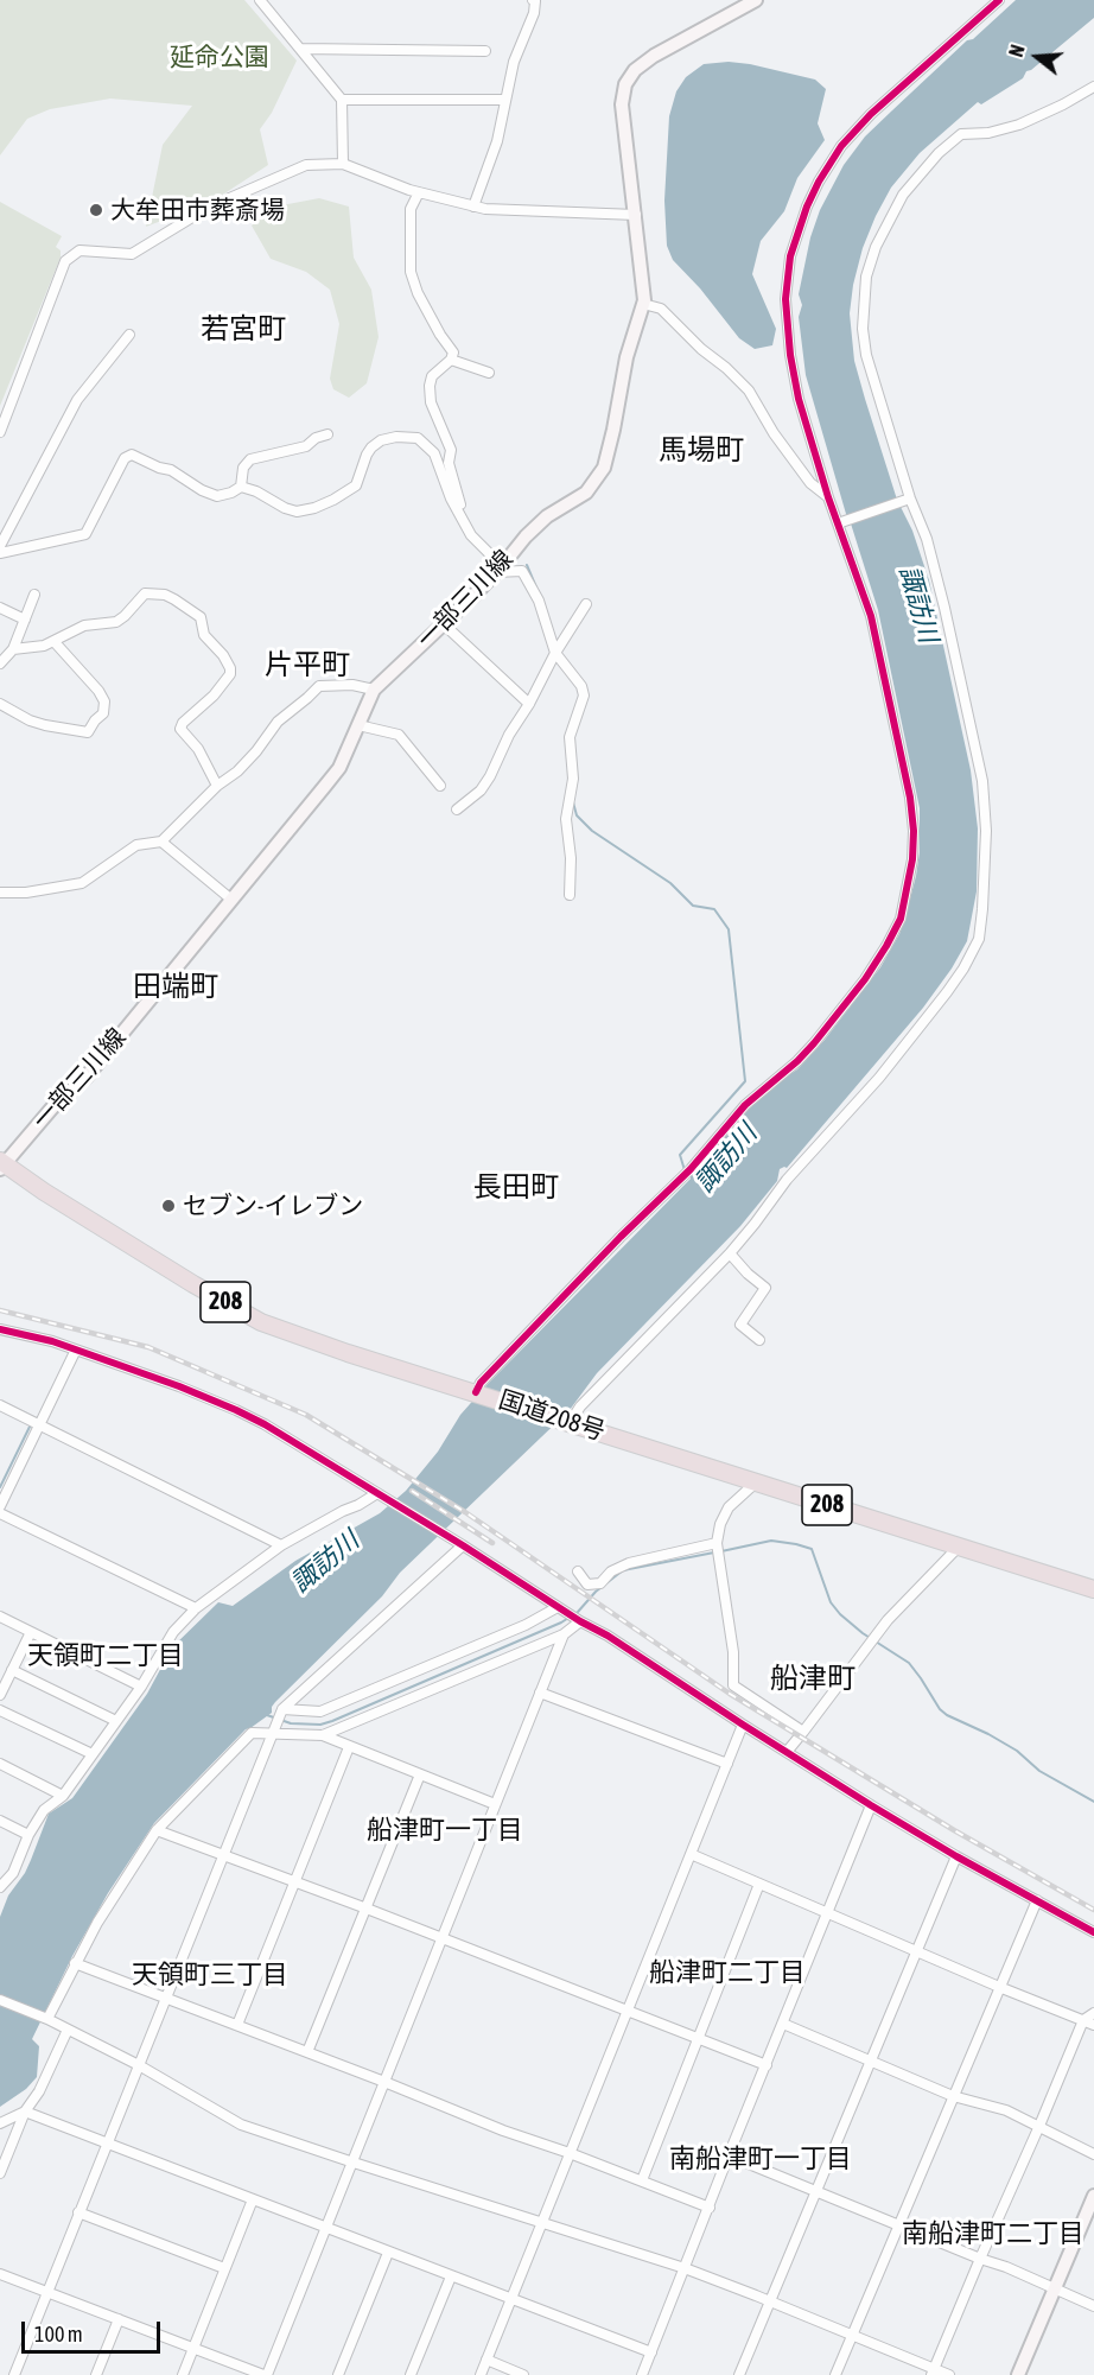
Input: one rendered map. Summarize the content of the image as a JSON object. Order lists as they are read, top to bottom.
{
  "streets": {
    "highway": ["208", "国道208号"],
    "main road": ["一部三川線"]
  },
  "crossings": [
    ["一部三川線", "国道208号"]
  ],
  "districts": [
    "若宮町",
    "馬場町",
    "片平町",
    "田端町",
    "長田町",
    "天領町二丁目",
    "船津町",
    "船津町一丁目",
    "船津町二丁目",
    "天領町三丁目",
    "南船津町一丁目",
    "南船津町二丁目"
  ],
  "water": ["諏訪川"],
  "parks": ["延命公園"],
  "places": ["大牟田市葬斎場", "セブン-イレブン"],
  "scale_bar": "100 m",
  "north": "left"
}
